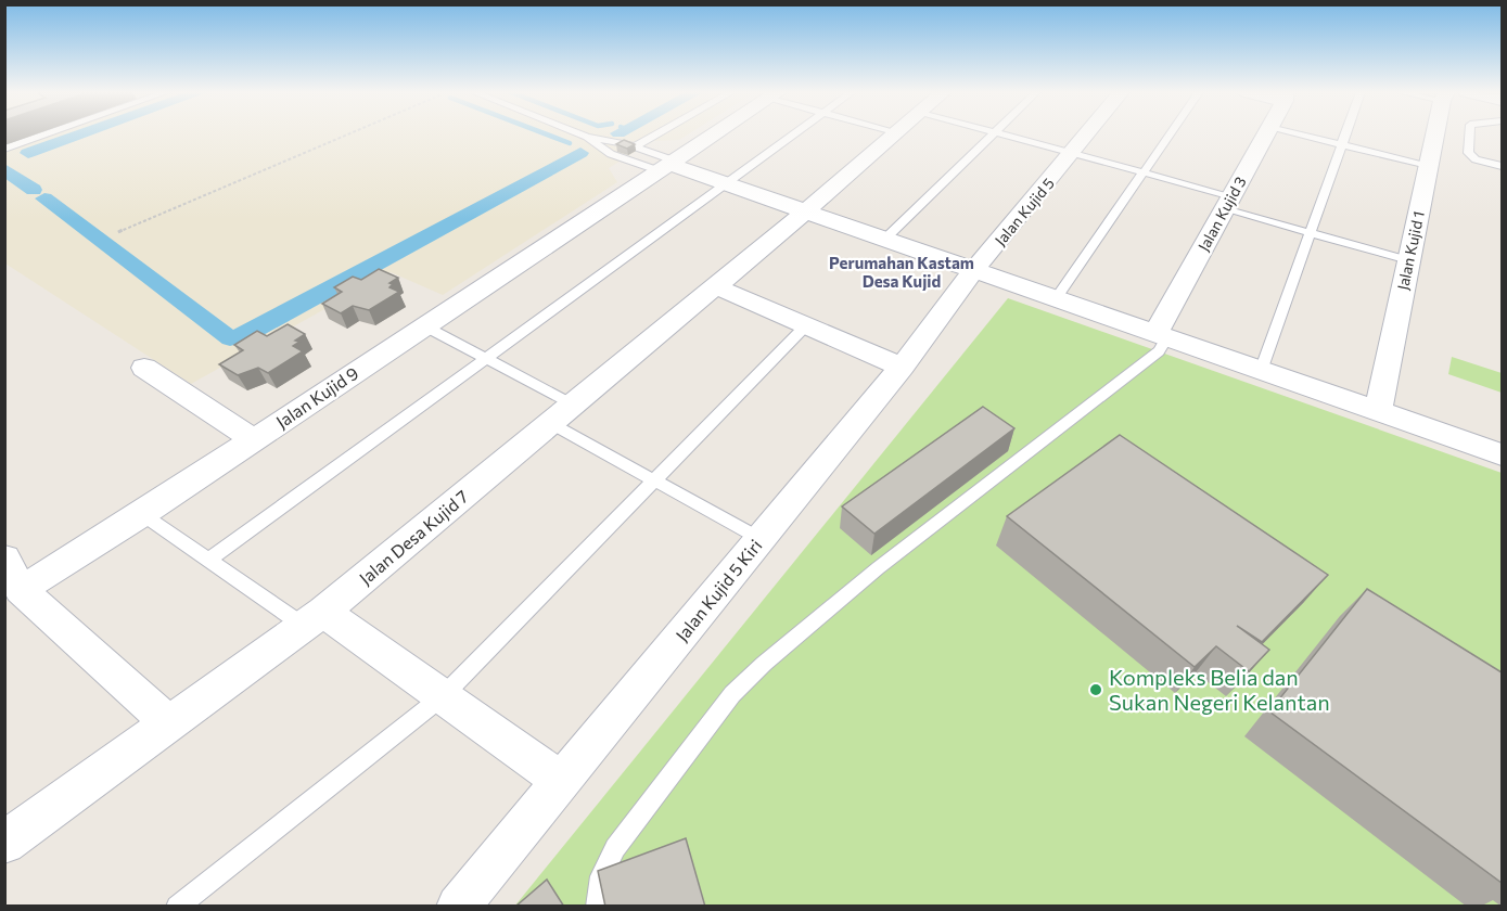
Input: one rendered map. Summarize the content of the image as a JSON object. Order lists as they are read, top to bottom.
{
  "streets": {
    "street": [
      "Jalan Kujid 5",
      "Jalan Kujid 3",
      "Jalan Kujid 1",
      "Jalan Kujid 9",
      "Jalan Desa Kujid 7",
      "Jalan Kujid 5 Kiri"
    ]
  },
  "crossings": [
    ["Jalan Kujid 5", "Jalan Kujid 5 Kiri"]
  ],
  "districts": ["Perumahan Kastam Desa Kujid"],
  "places": ["Kompleks Belia dan Sukan Negeri Kelantan"]
}
